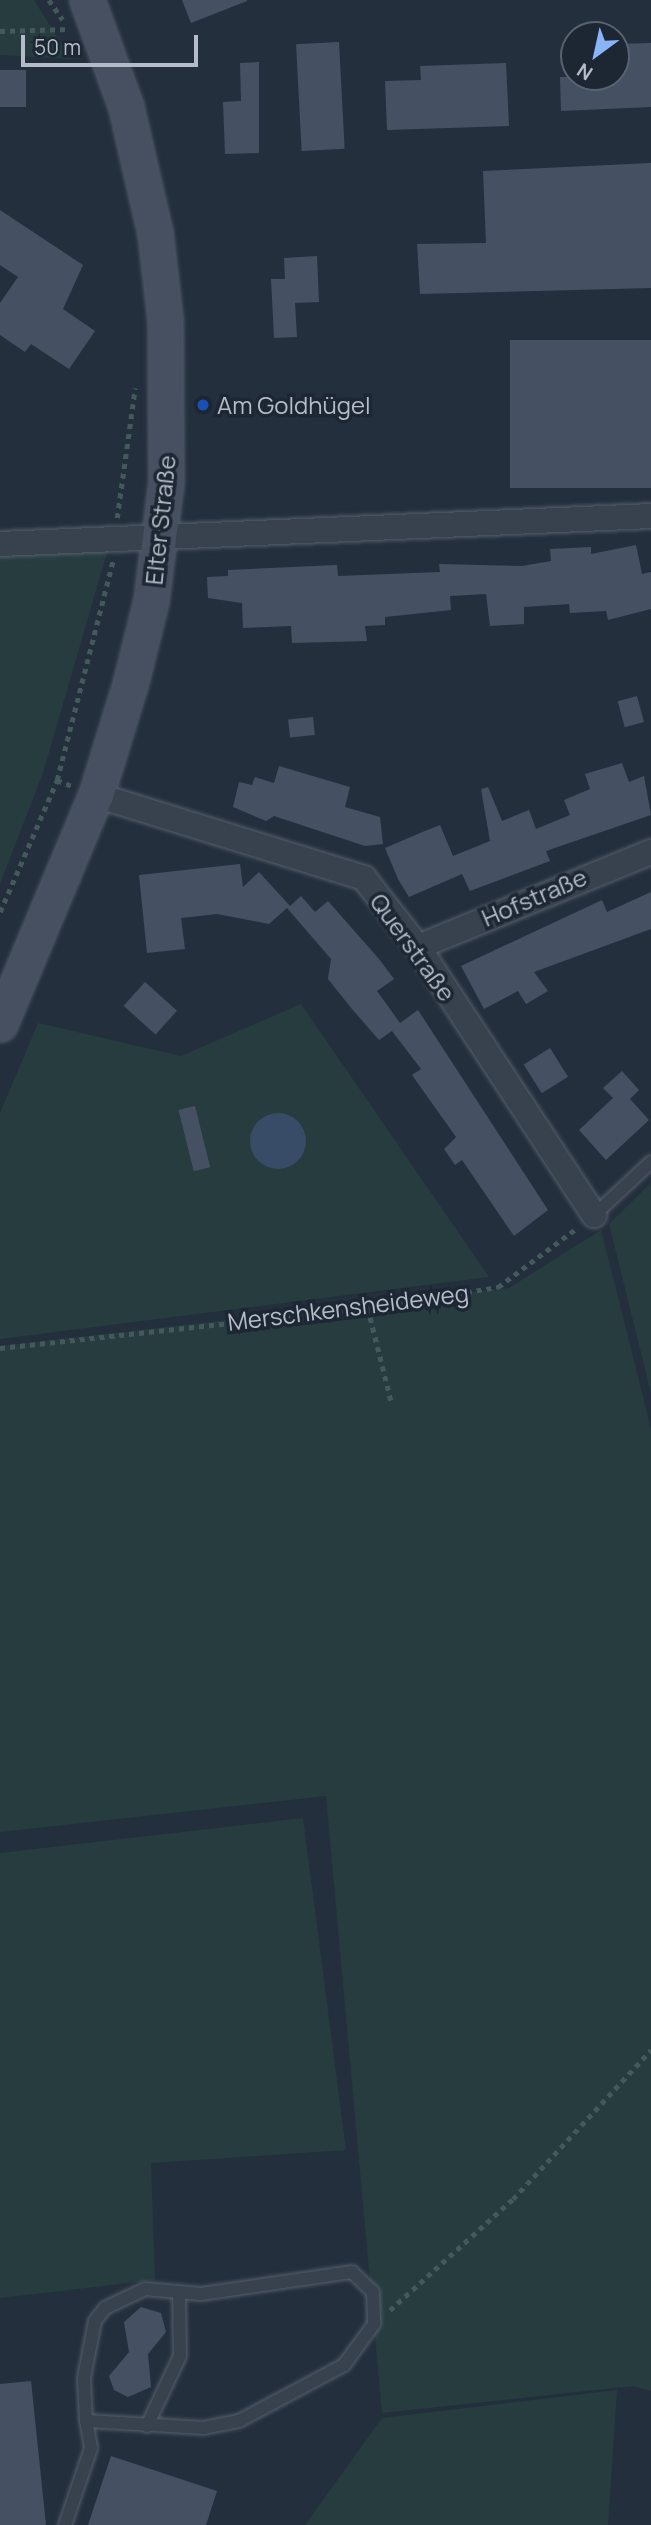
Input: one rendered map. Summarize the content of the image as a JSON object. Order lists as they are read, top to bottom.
{
  "streets": {
    "main road": ["Elter Straße"],
    "street": ["Hofstraße", "Querstraße"],
    "path": ["Merschkensheideweg"]
  },
  "crossings": [
    ["Elter Straße", "Querstraße"],
    ["Hofstraße", "Querstraße"],
    ["Querstraße", "Merschkensheideweg"]
  ],
  "places": ["Am Goldhügel"],
  "scale_bar": "50 m",
  "north": "bottom left"
}
